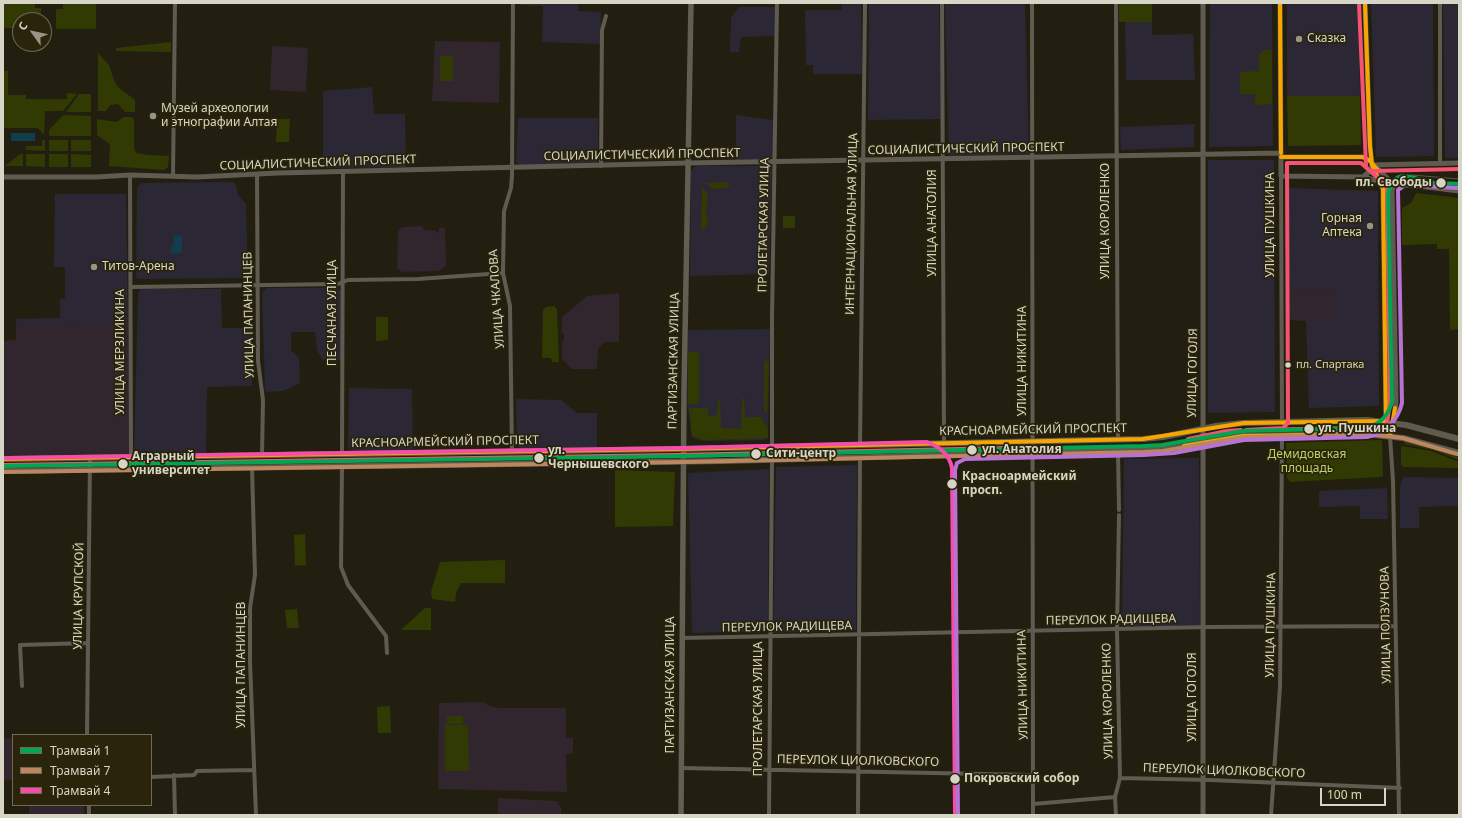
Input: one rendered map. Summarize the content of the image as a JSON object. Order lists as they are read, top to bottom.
{
  "streets": {
    "main road": ["ПАРТИЗАНСКАЯ УЛИЦА", "КРАСНОАРМЕЙСКИЙ ПРОСПЕКТ"],
    "street": [
      "СОЦИАЛИСТИЧЕСКИЙ ПРОСПЕКТ",
      "УЛИЦА КОРОЛЕНКО",
      "УЛИЦА АНАТОЛИЯ",
      "ИНТЕРНАЦИОНАЛЬНАЯ УЛИЦА",
      "ПРОЛЕТАРСКАЯ УЛИЦА",
      "УЛИЦА ПУШКИНА",
      "УЛИЦА ЧКАЛОВА",
      "ПЕСЧАНАЯ УЛИЦА",
      "УЛИЦА ПАПАНИНЦЕВ",
      "УЛИЦА МЕРЗЛИКИНА",
      "УЛИЦА НИКИТИНА",
      "УЛИЦА ГОГОЛЯ",
      "УЛИЦА КРУПСКОЙ",
      "ПЕРЕУЛОК РАДИЩЕВА",
      "УЛИЦА ПОЛЗУНОВА",
      "ПЕРЕУЛОК ЦИОЛКОВСКОГО"
    ]
  },
  "crossings": [
    ["СОЦИАЛИСТИЧЕСКИЙ ПРОСПЕКТ", "УЛИЦА КОРОЛЕНКО"],
    ["СОЦИАЛИСТИЧЕСКИЙ ПРОСПЕКТ", "УЛИЦА АНАТОЛИЯ"],
    ["СОЦИАЛИСТИЧЕСКИЙ ПРОСПЕКТ", "ИНТЕРНАЦИОНАЛЬНАЯ УЛИЦА"],
    ["СОЦИАЛИСТИЧЕСКИЙ ПРОСПЕКТ", "ПРОЛЕТАРСКАЯ УЛИЦА"],
    ["СОЦИАЛИСТИЧЕСКИЙ ПРОСПЕКТ", "УЛИЦА ПУШКИНА"],
    ["СОЦИАЛИСТИЧЕСКИЙ ПРОСПЕКТ", "УЛИЦА ЧКАЛОВА"],
    ["СОЦИАЛИСТИЧЕСКИЙ ПРОСПЕКТ", "ПЕСЧАНАЯ УЛИЦА"],
    ["СОЦИАЛИСТИЧЕСКИЙ ПРОСПЕКТ", "УЛИЦА ПАПАНИНЦЕВ"],
    ["СОЦИАЛИСТИЧЕСКИЙ ПРОСПЕКТ", "УЛИЦА МЕРЗЛИКИНА"],
    ["СОЦИАЛИСТИЧЕСКИЙ ПРОСПЕКТ", "ПАРТИЗАНСКАЯ УЛИЦА"],
    ["СОЦИАЛИСТИЧЕСКИЙ ПРОСПЕКТ", "УЛИЦА НИКИТИНА"],
    ["СОЦИАЛИСТИЧЕСКИЙ ПРОСПЕКТ", "УЛИЦА ГОГОЛЯ"],
    ["УЛИЦА КОРОЛЕНКО", "КРАСНОАРМЕЙСКИЙ ПРОСПЕКТ"],
    ["УЛИЦА КОРОЛЕНКО", "ПЕРЕУЛОК РАДИЩЕВА"],
    ["УЛИЦА КОРОЛЕНКО", "ПЕРЕУЛОК ЦИОЛКОВСКОГО"],
    ["УЛИЦА АНАТОЛИЯ", "КРАСНОАРМЕЙСКИЙ ПРОСПЕКТ"],
    ["ИНТЕРНАЦИОНАЛЬНАЯ УЛИЦА", "КРАСНОАРМЕЙСКИЙ ПРОСПЕКТ"],
    ["ПРОЛЕТАРСКАЯ УЛИЦА", "КРАСНОАРМЕЙСКИЙ ПРОСПЕКТ"],
    ["ПРОЛЕТАРСКАЯ УЛИЦА", "ПЕРЕУЛОК РАДИЩЕВА"],
    ["ПРОЛЕТАРСКАЯ УЛИЦА", "ПЕРЕУЛОК ЦИОЛКОВСКОГО"],
    ["УЛИЦА ПУШКИНА", "КРАСНОАРМЕЙСКИЙ ПРОСПЕКТ"],
    ["УЛИЦА ПУШКИНА", "ПЕРЕУЛОК РАДИЩЕВА"],
    ["УЛИЦА ПУШКИНА", "ПЕРЕУЛОК ЦИОЛКОВСКОГО"],
    ["УЛИЦА ЧКАЛОВА", "КРАСНОАРМЕЙСКИЙ ПРОСПЕКТ"],
    ["ПЕСЧАНАЯ УЛИЦА", "КРАСНОАРМЕЙСКИЙ ПРОСПЕКТ"],
    ["УЛИЦА ПАПАНИНЦЕВ", "КРАСНОАРМЕЙСКИЙ ПРОСПЕКТ"],
    ["УЛИЦА МЕРЗЛИКИНА", "КРАСНОАРМЕЙСКИЙ ПРОСПЕКТ"],
    ["ПАРТИЗАНСКАЯ УЛИЦА", "КРАСНОАРМЕЙСКИЙ ПРОСПЕКТ"],
    ["ПАРТИЗАНСКАЯ УЛИЦА", "ПЕРЕУЛОК РАДИЩЕВА"],
    ["ПАРТИЗАНСКАЯ УЛИЦА", "ПЕРЕУЛОК ЦИОЛКОВСКОГО"],
    ["УЛИЦА НИКИТИНА", "КРАСНОАРМЕЙСКИЙ ПРОСПЕКТ"],
    ["УЛИЦА НИКИТИНА", "ПЕРЕУЛОК РАДИЩЕВА"],
    ["УЛИЦА НИКИТИНА", "ПЕРЕУЛОК ЦИОЛКОВСКОГО"],
    ["УЛИЦА ГОГОЛЯ", "КРАСНОАРМЕЙСКИЙ ПРОСПЕКТ"],
    ["УЛИЦА ГОГОЛЯ", "ПЕРЕУЛОК РАДИЩЕВА"],
    ["УЛИЦА ГОГОЛЯ", "ПЕРЕУЛОК ЦИОЛКОВСКОГО"],
    ["КРАСНОАРМЕЙСКИЙ ПРОСПЕКТ", "УЛИЦА КРУПСКОЙ"],
    ["КРАСНОАРМЕЙСКИЙ ПРОСПЕКТ", "УЛИЦА ПОЛЗУНОВА"],
    ["ПЕРЕУЛОК РАДИЩЕВА", "УЛИЦА ПОЛЗУНОВА"],
    ["УЛИЦА ПОЛЗУНОВА", "ПЕРЕУЛОК ЦИОЛКОВСКОГО"]
  ],
  "parks": ["Демидовская площадь"],
  "places": [
    "Сказка",
    "Музей археологии и этнографии Алтая",
    "пл. Свободы",
    "Горная Аптека",
    "Титов-Арена",
    "пл. Спартака",
    "ул. Пушкина",
    "ул. Анатолия",
    "Сити-центр",
    "ул. Чернышевского",
    "Аграрный университет",
    "Красноармейский просп.",
    "Покровский собор"
  ],
  "lines": ["tram line 1", "tram line 7", "tram line 4"],
  "legend": ["Трамвай 1", "Трамвай 7", "Трамвай 4"],
  "scale_bar": "100 m",
  "north": "top left"
}
